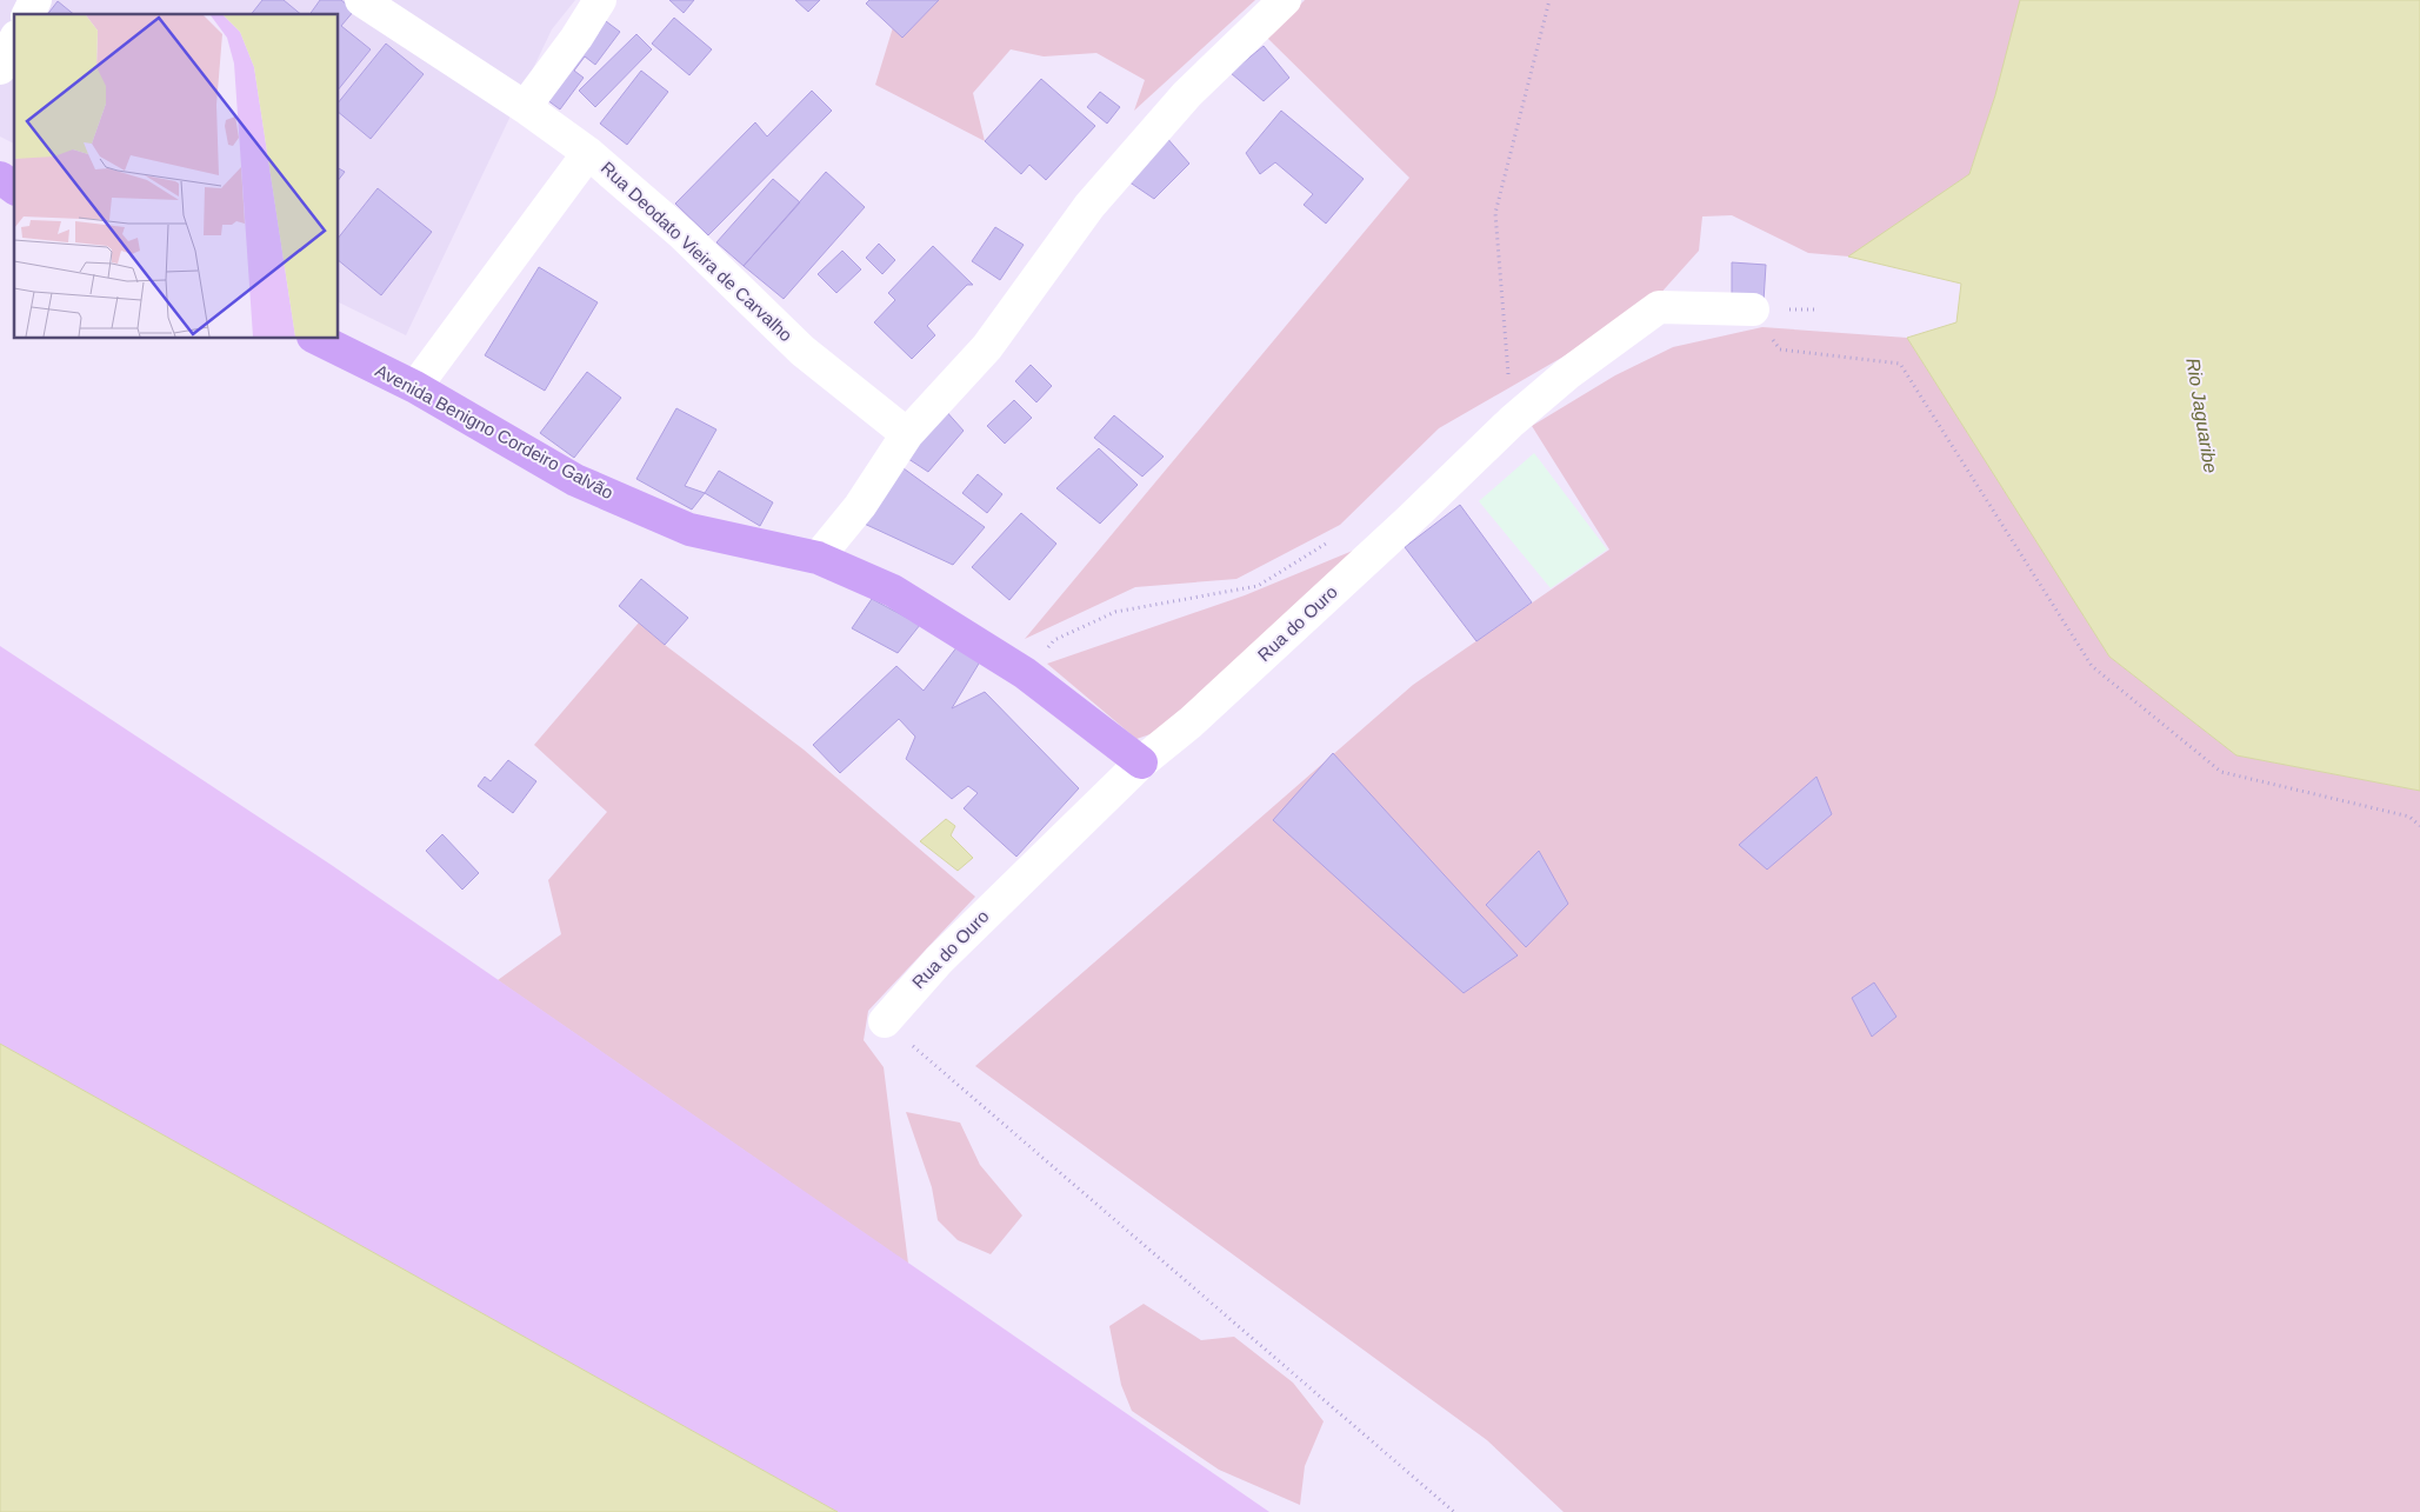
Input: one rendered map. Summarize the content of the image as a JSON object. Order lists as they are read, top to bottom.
{
  "streets": {
    "main road": ["Avenida Benigno Cordeiro Galvão"],
    "street": ["Rua Deodato Vieira de Carvalho", "Rua do Ouro"]
  },
  "crossings": [
    ["Avenida Benigno Cordeiro Galvão", "Rua do Ouro"]
  ],
  "water": ["Rio Jaguaribe"]
}
